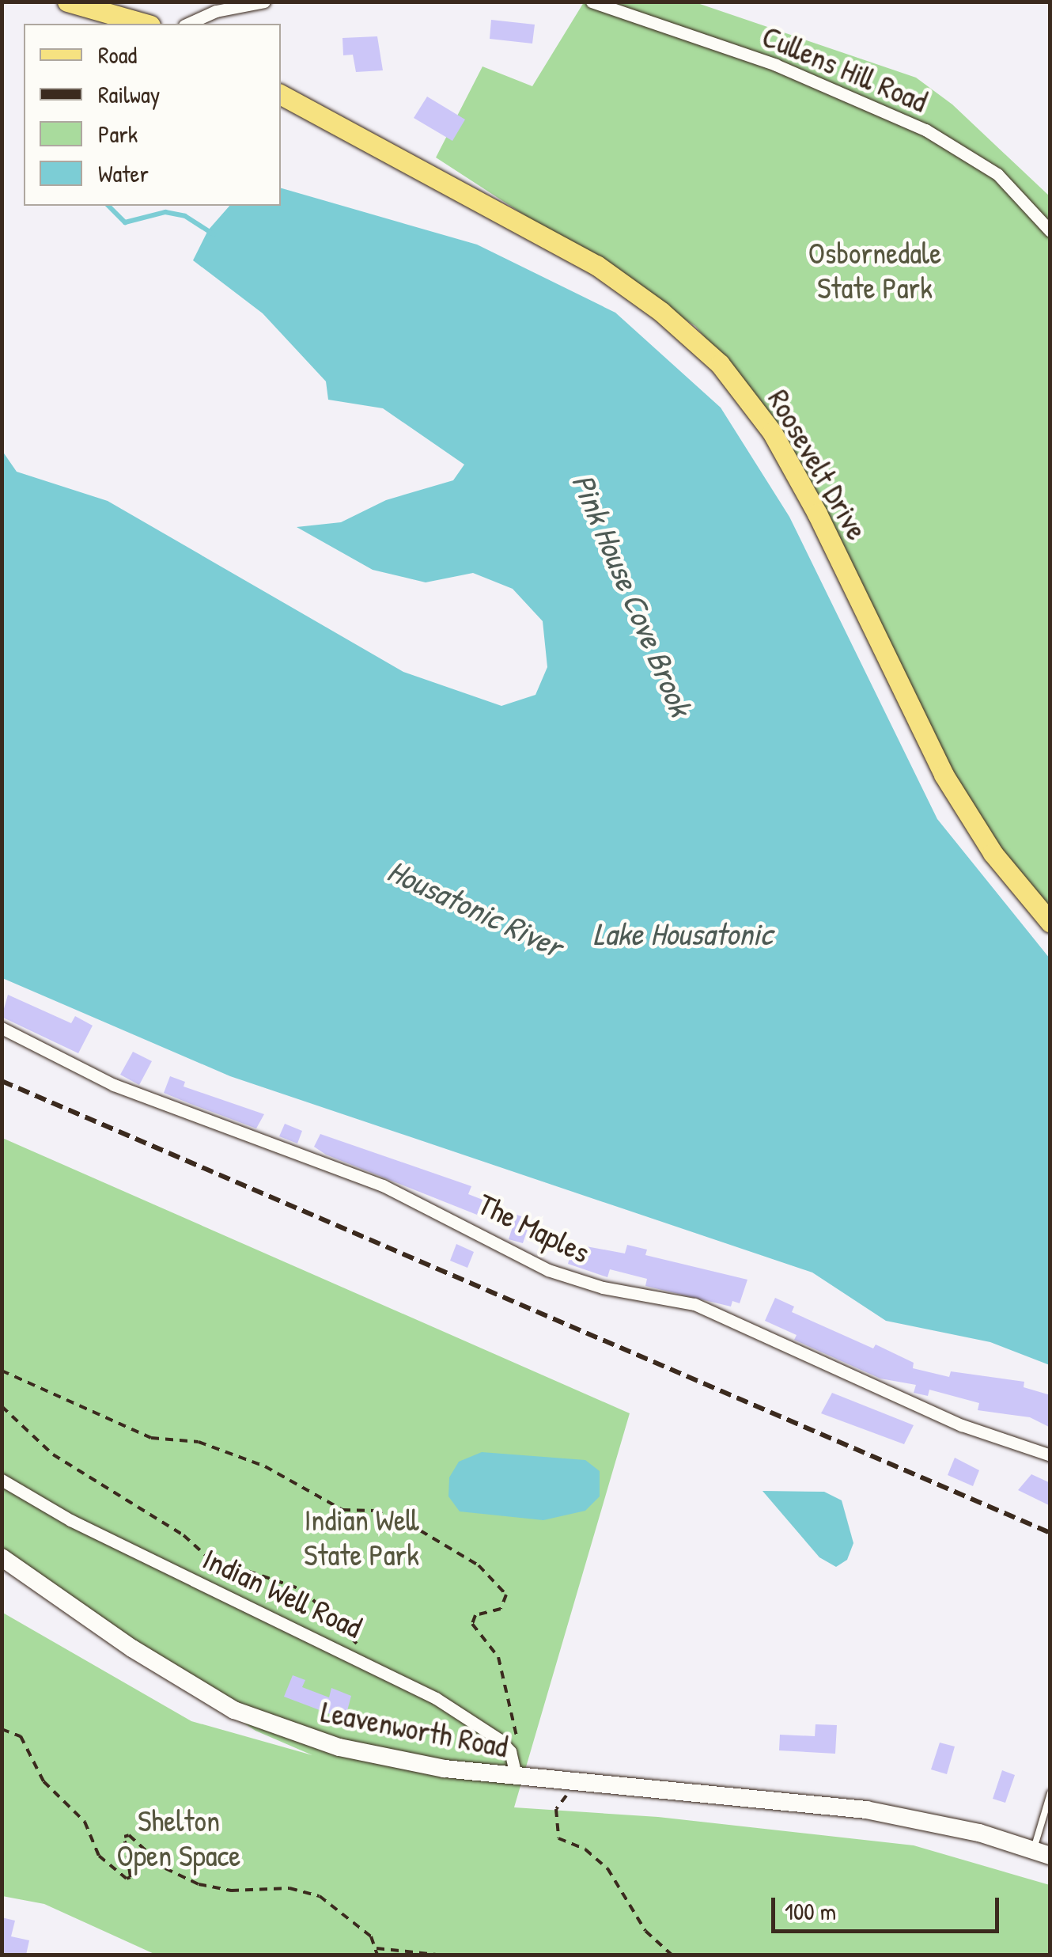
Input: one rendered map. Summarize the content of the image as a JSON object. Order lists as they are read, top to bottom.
{
  "streets": {
    "main road": ["Roosevelt Drive", "Leavenworth Road"],
    "street": ["Cullens Hill Road", "The Maples", "Indian Well Road"]
  },
  "crossings": [
    ["Indian Well Road", "Leavenworth Road"]
  ],
  "water": ["Pink House Cove Brook", "Housatonic River", "Lake Housatonic"],
  "parks": ["Osbornedale State Park", "Indian Well State Park", "Shelton Open Space"],
  "legend": [
    "Road",
    "Railway",
    "Park",
    "Water"
  ],
  "scale_bar": "100 m"
}
